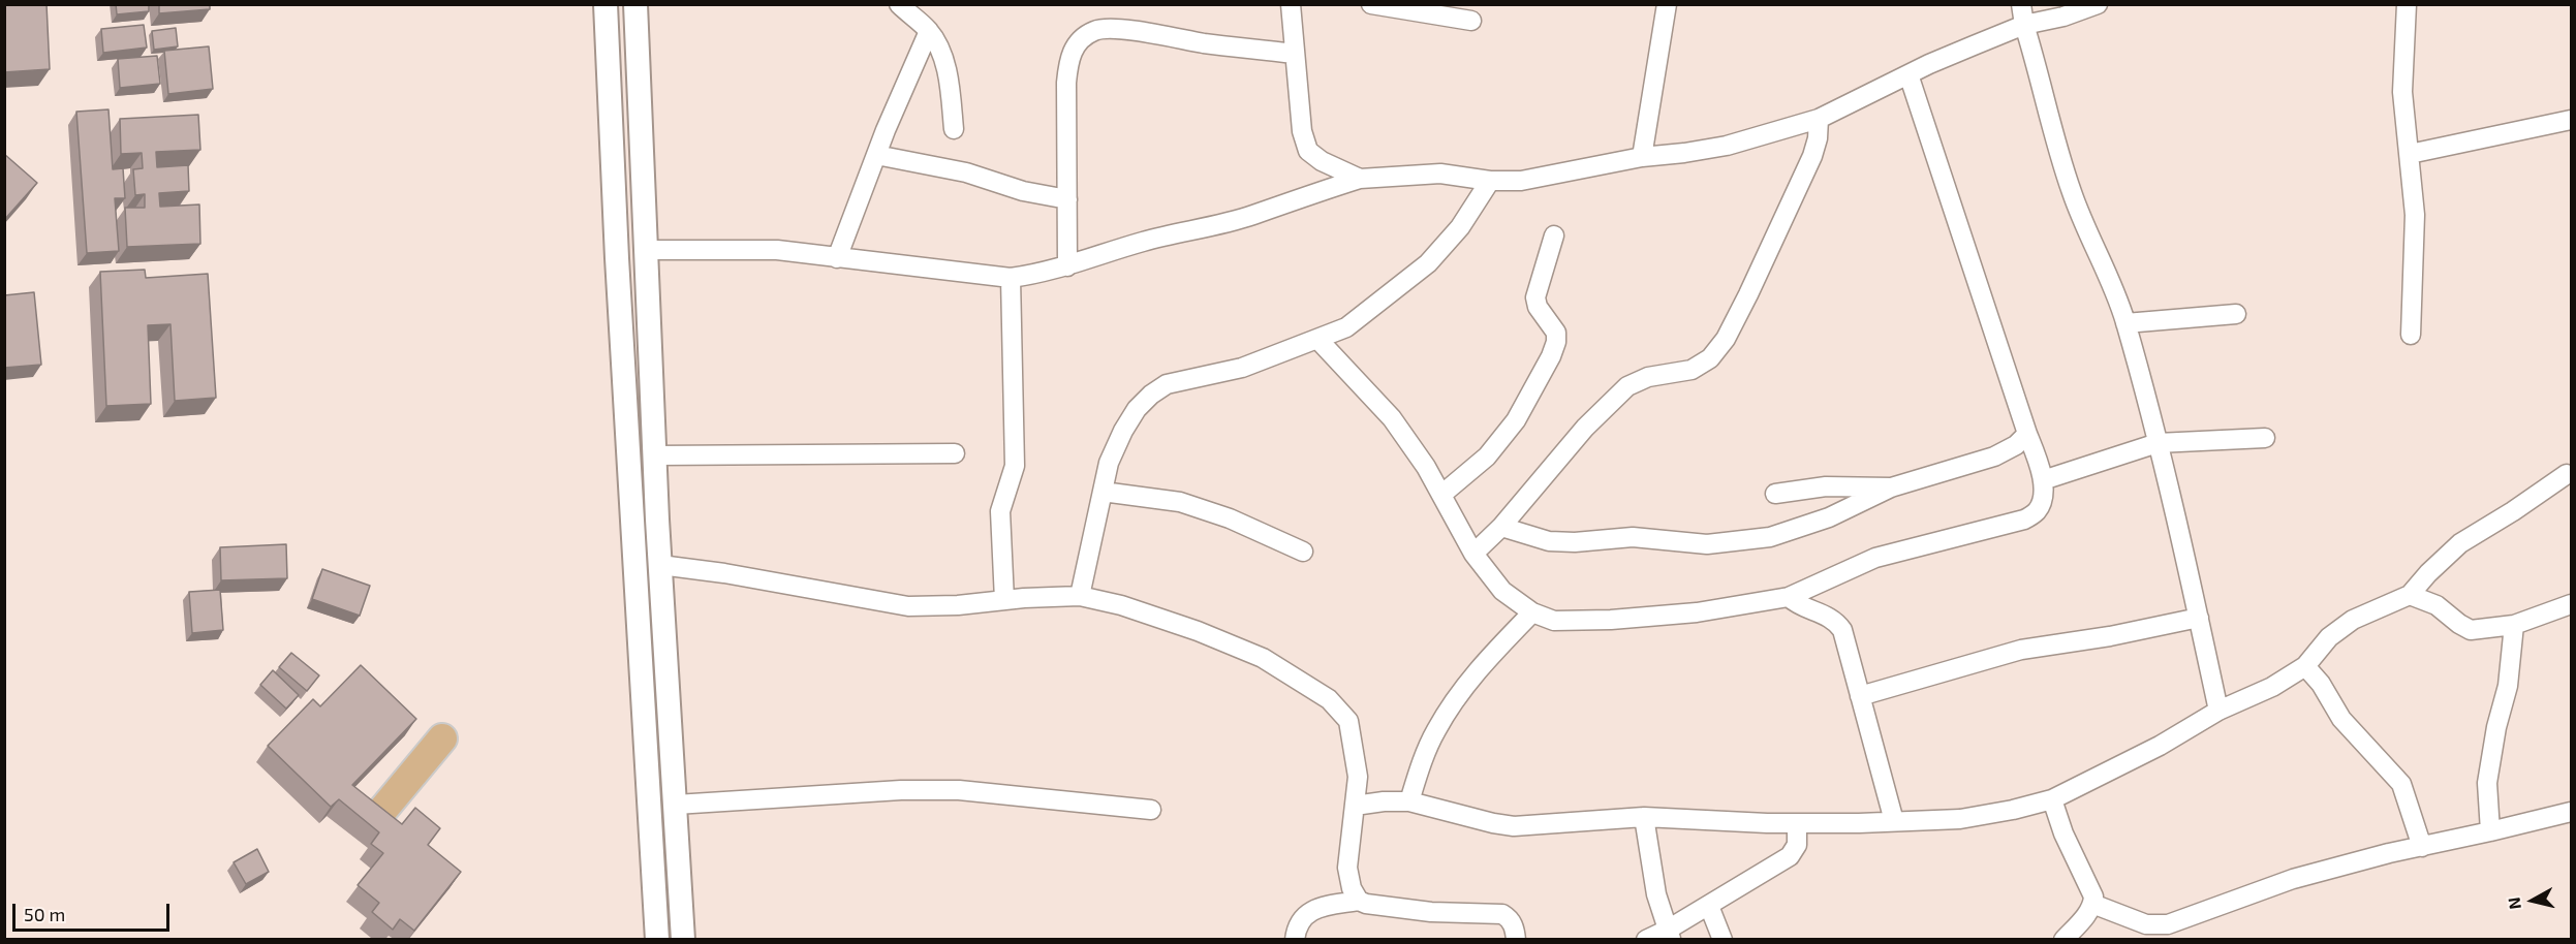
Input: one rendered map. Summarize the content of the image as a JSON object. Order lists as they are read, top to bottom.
{
  "scale_bar": "50 m",
  "north": "left"
}
